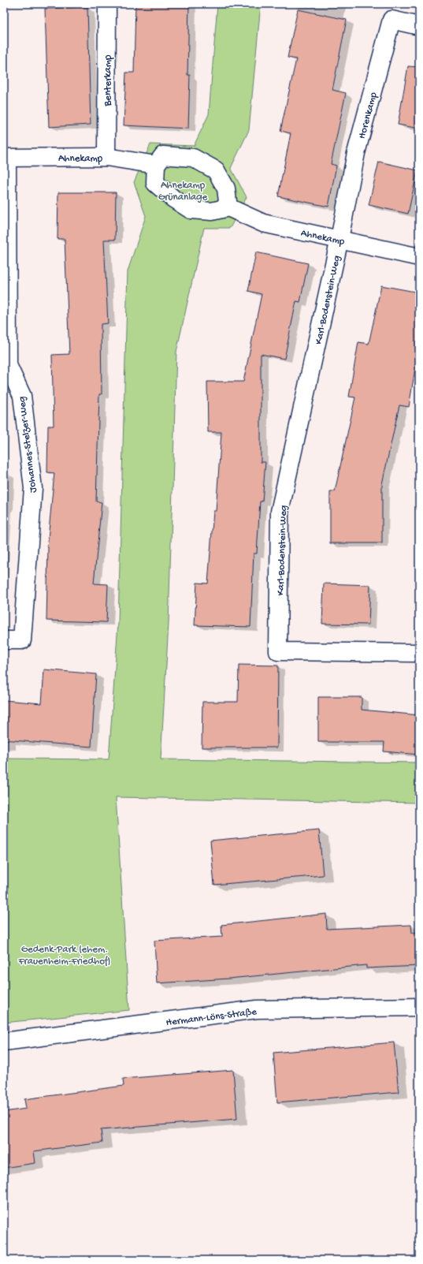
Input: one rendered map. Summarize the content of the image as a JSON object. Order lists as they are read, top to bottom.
{
  "streets": {
    "street": [
      "Benterkamp",
      "Horenkamp",
      "Ahnekamp",
      "Karl-Bodenstein-Weg",
      "Johannes-Stelzer-Weg",
      "Hermann-Löns-Straße"
    ]
  },
  "crossings": [
    ["Benterkamp", "Ahnekamp"],
    ["Horenkamp", "Ahnekamp"],
    ["Horenkamp", "Karl-Bodenstein-Weg"],
    ["Ahnekamp", "Karl-Bodenstein-Weg"],
    ["Ahnekamp", "Johannes-Stelzer-Weg"]
  ],
  "parks": ["Ahnekamp Grünanlage", "Gedenk-Park (ehem. Frauenheim-Friedhof)"]
}
